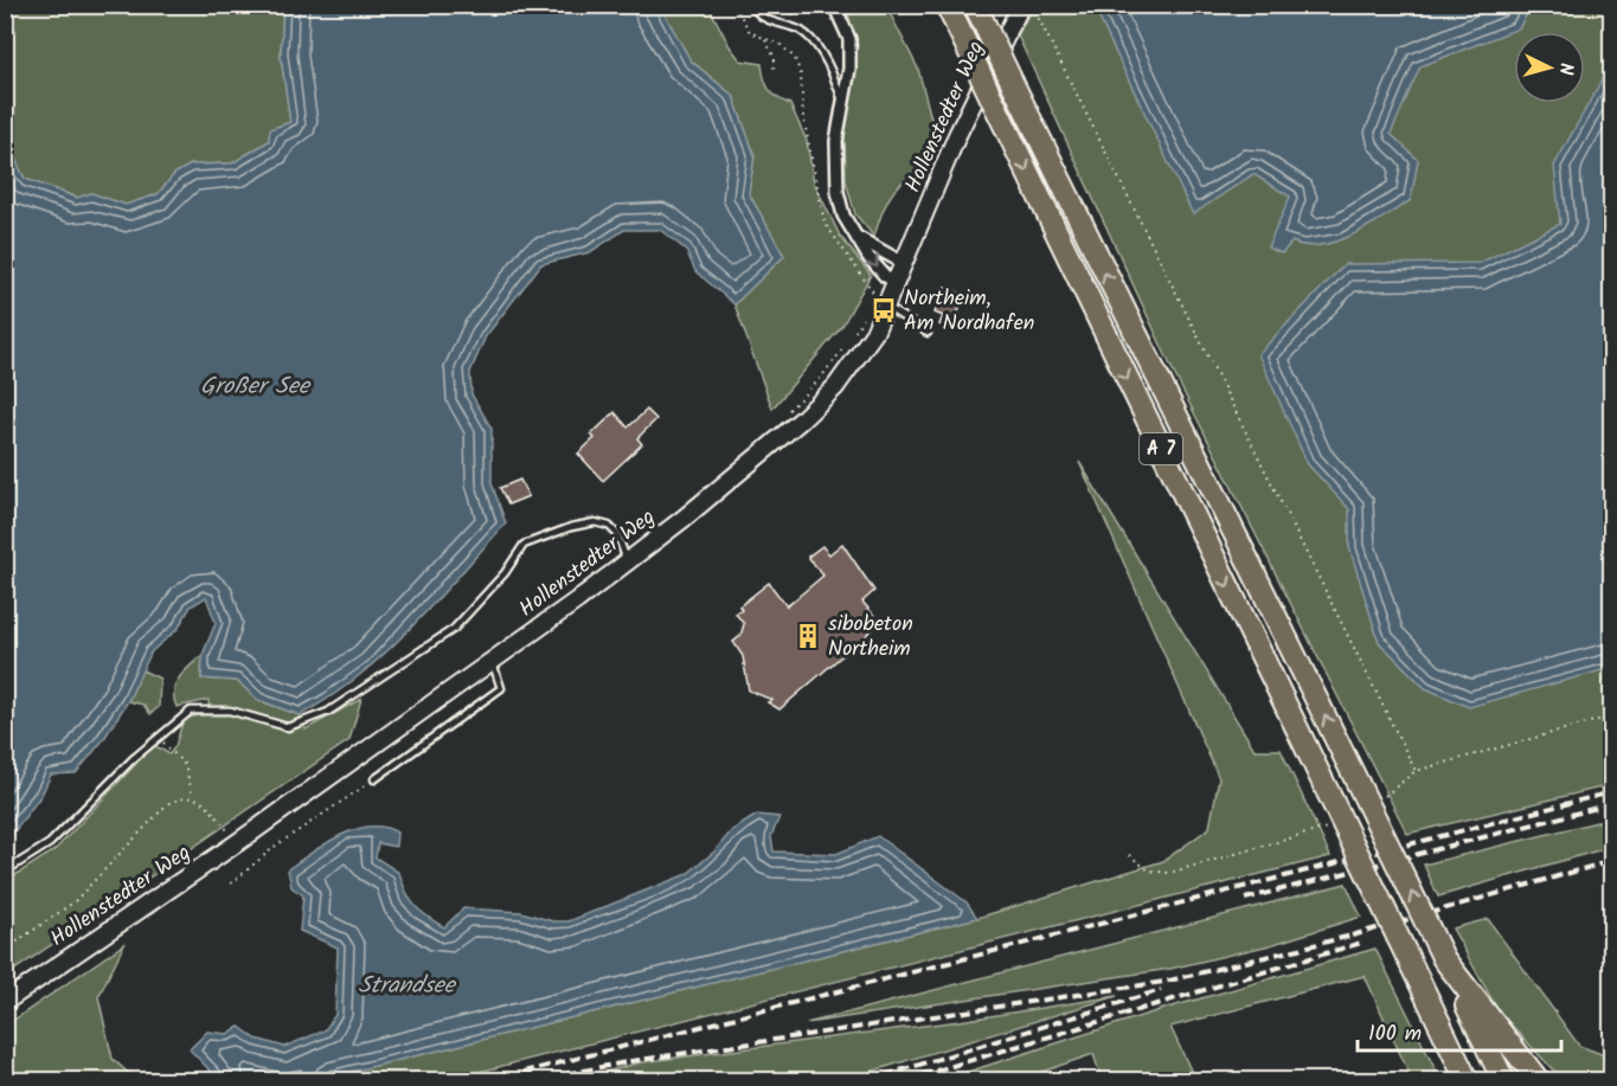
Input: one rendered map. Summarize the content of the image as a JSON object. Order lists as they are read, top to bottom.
{
  "streets": {
    "highway": ["A 7"],
    "main road": ["Hollenstedter Weg"]
  },
  "water": ["Großer See", "Strandsee"],
  "places": {
    "bus stop": ["Northeim, Am Nordhafen"],
    "building": ["sibobeton Northeim"]
  },
  "scale_bar": "100 m",
  "north": "right"
}
